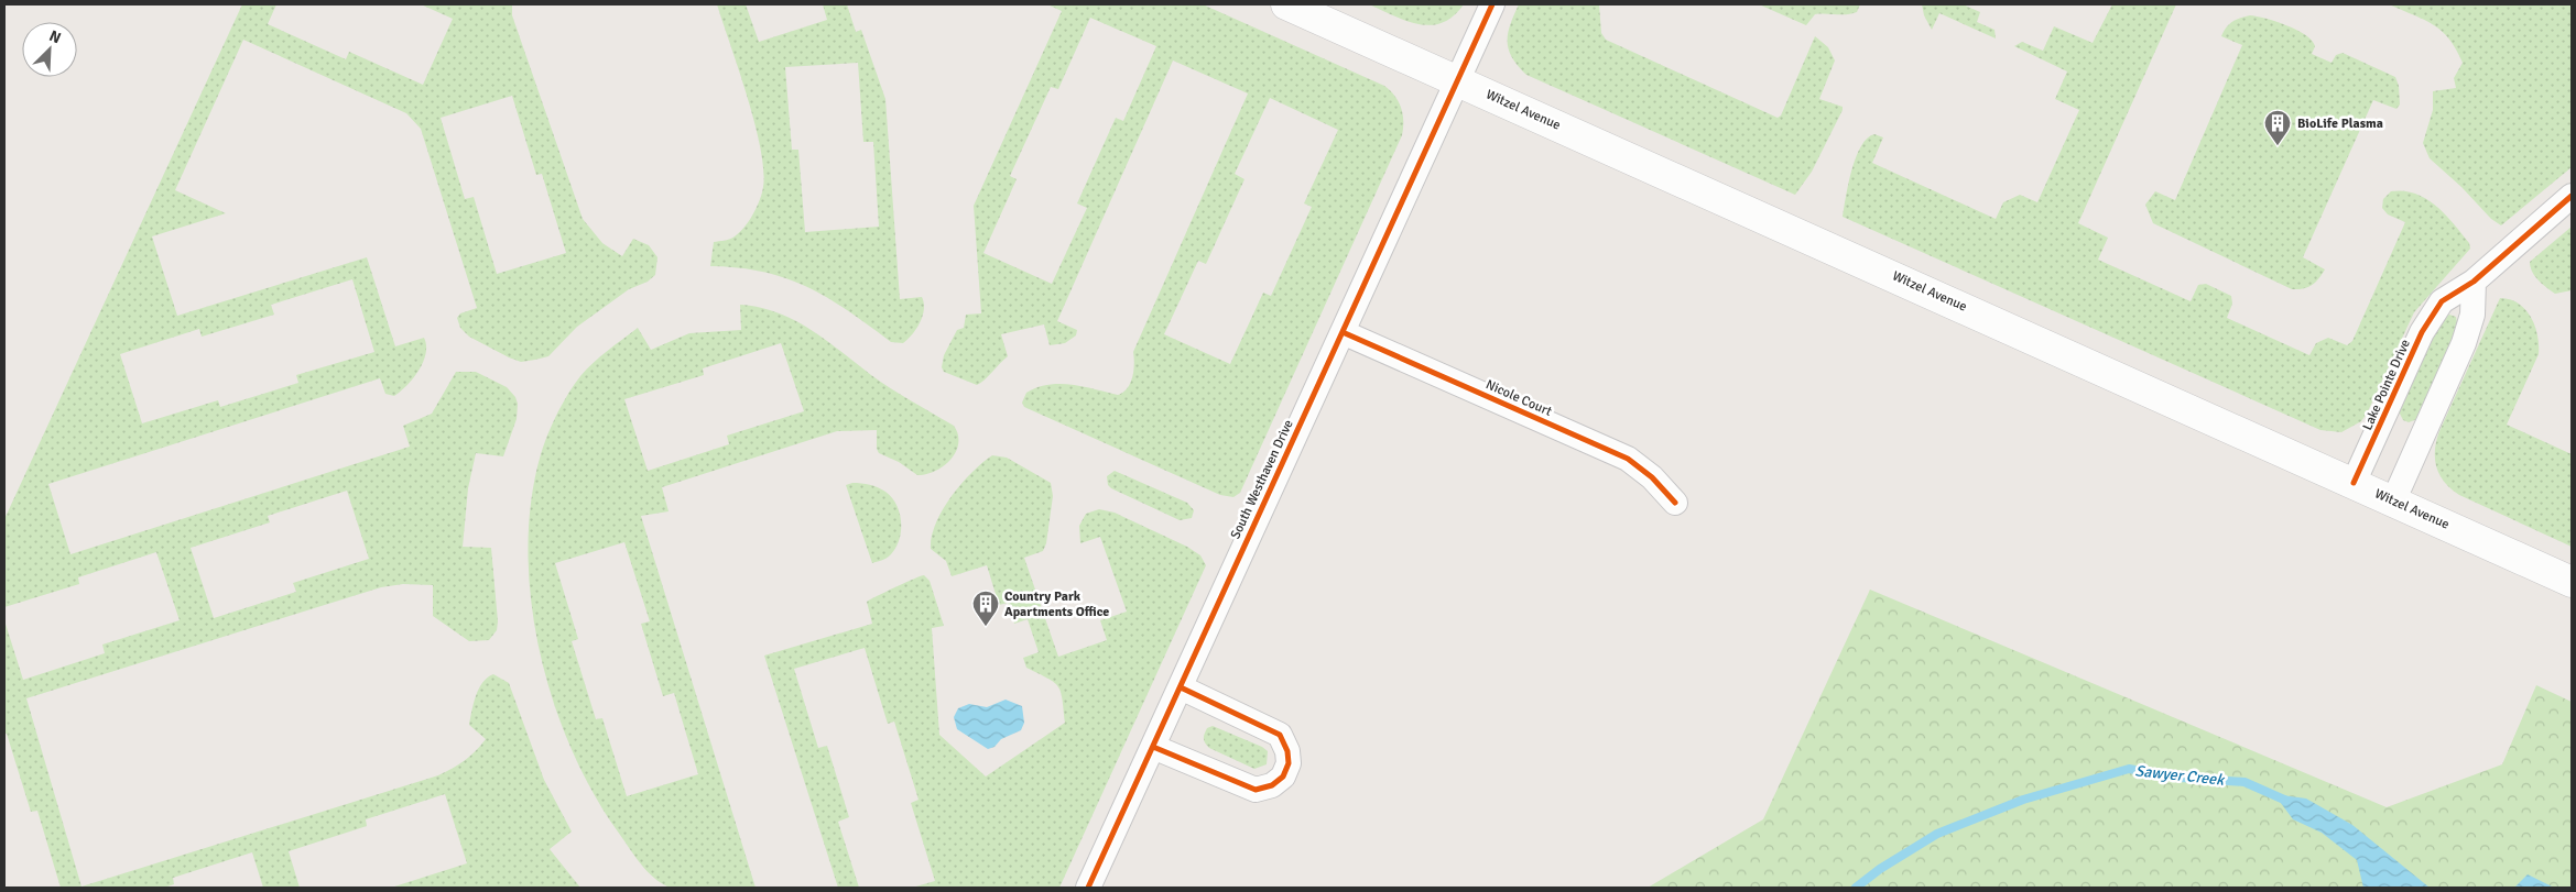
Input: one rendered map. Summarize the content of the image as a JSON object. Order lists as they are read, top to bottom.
{
  "streets": {
    "main road": ["Witzel Avenue"],
    "street": ["Lake Pointe Drive", "Nicole Court", "South Westhaven Drive"]
  },
  "crossings": [
    ["Witzel Avenue", "Lake Pointe Drive"],
    ["Witzel Avenue", "South Westhaven Drive"],
    ["Nicole Court", "South Westhaven Drive"]
  ],
  "water": ["Sawyer Creek"],
  "places": {
    "building": ["BioLife Plasma", "Country Park Apartments Office"]
  },
  "north": "top right"
}
